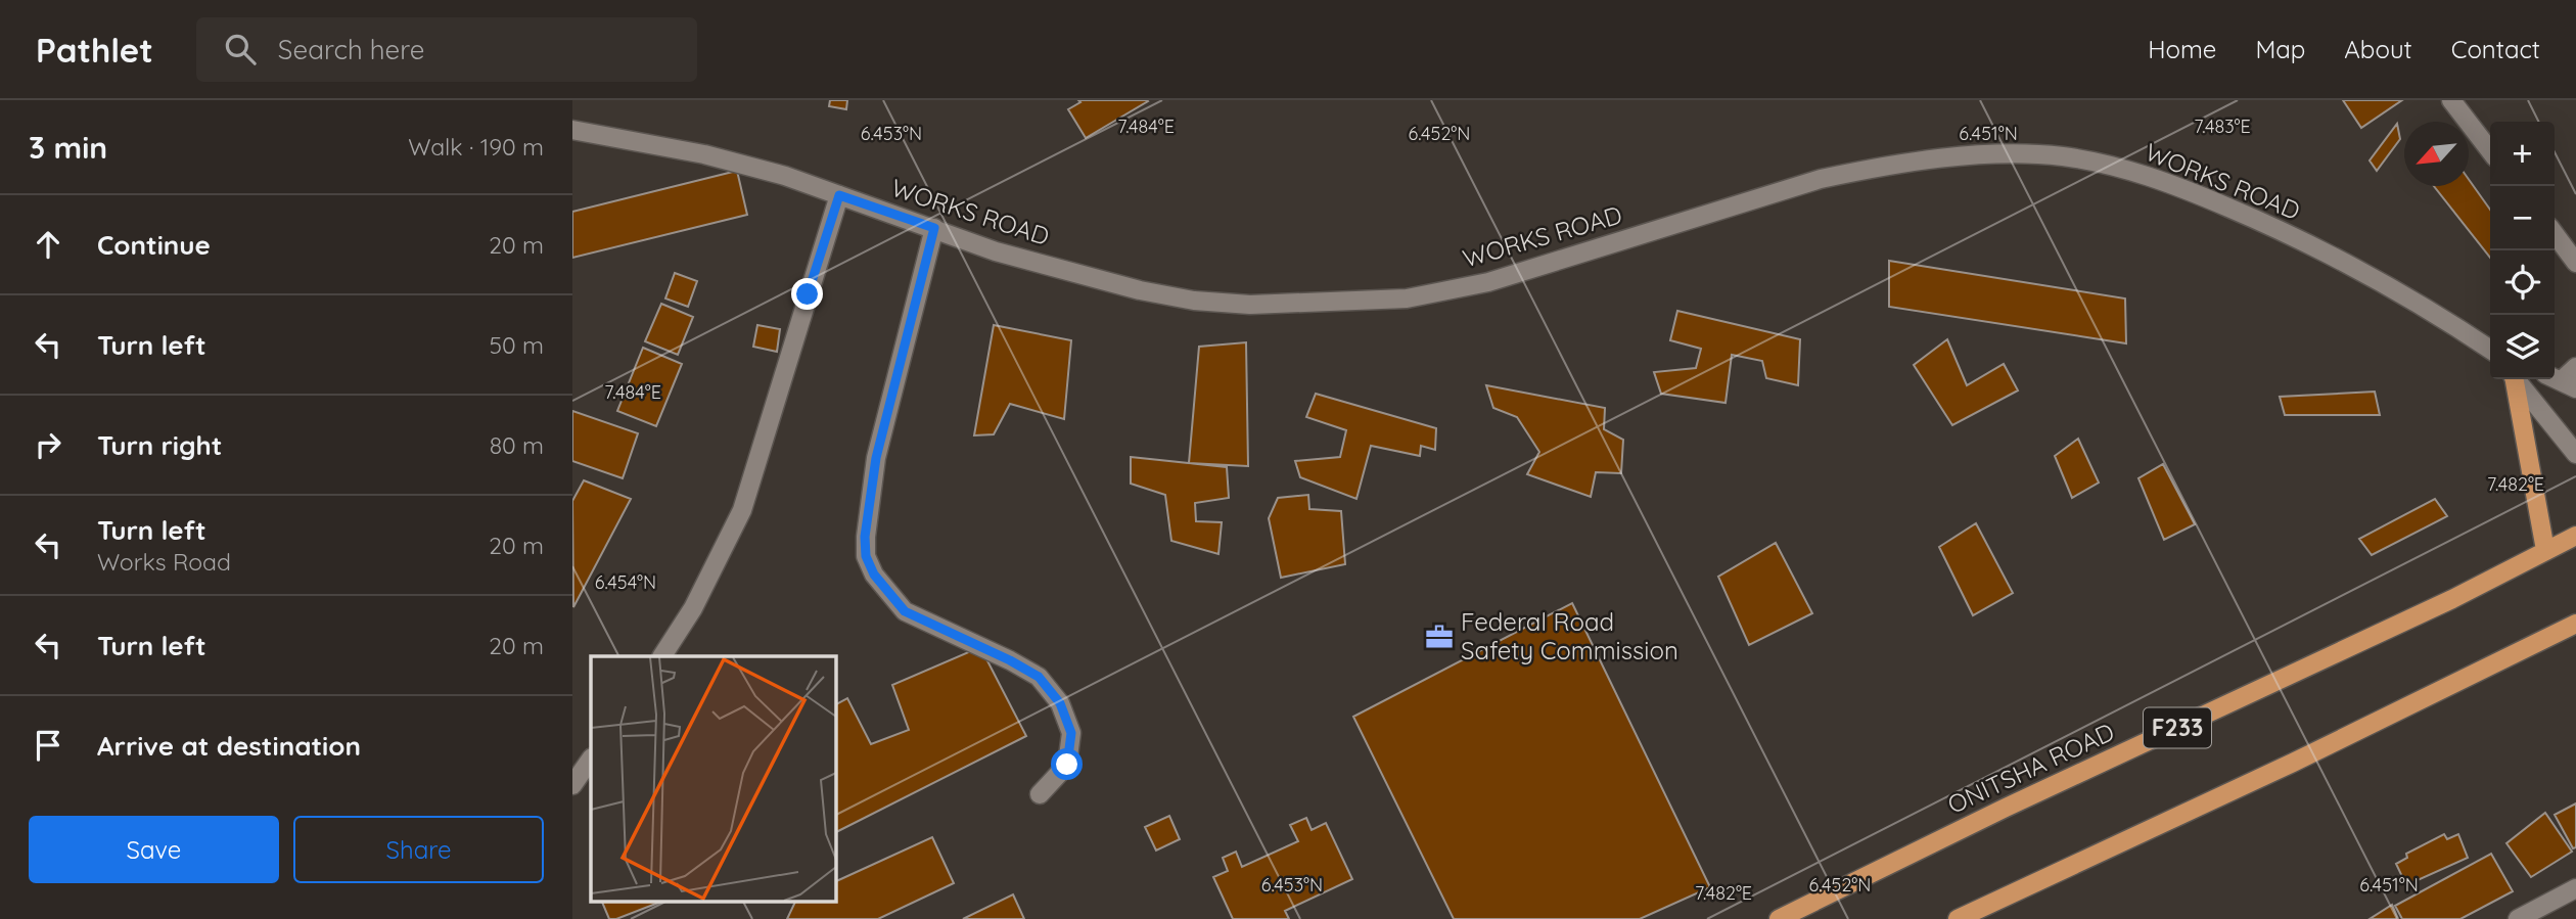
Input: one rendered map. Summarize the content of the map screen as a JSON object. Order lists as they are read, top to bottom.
{
  "streets": {
    "main road": ["WORKS ROAD", "F233", "ONITSHA ROAD"]
  },
  "places": {
    "office": ["Federal Road Safety Commission"]
  },
  "north": "bottom left",
  "page": {
    "header": "Pathlet",
    "search": "Search here",
    "nav": [
      "Home",
      "Map",
      "About",
      "Contact"
    ],
    "heading": ["3 min", "Walk · 190 m"],
    "map_buttons": ["+", "−"],
    "list": [
      ["Continue", "20 m"],
      ["Turn left", "50 m"],
      ["Turn right", "80 m"],
      ["Turn left", "Works Road", "20 m"],
      ["Turn left", "20 m"],
      "Arrive at destination"
    ],
    "buttons": ["Save", "Share"]
  },
  "coordinates": [
    "7.484°E",
    "7.483°E",
    "6.453°N",
    "6.452°N",
    "6.451°N",
    "7.482°E",
    "6.454°N"
  ]
}
